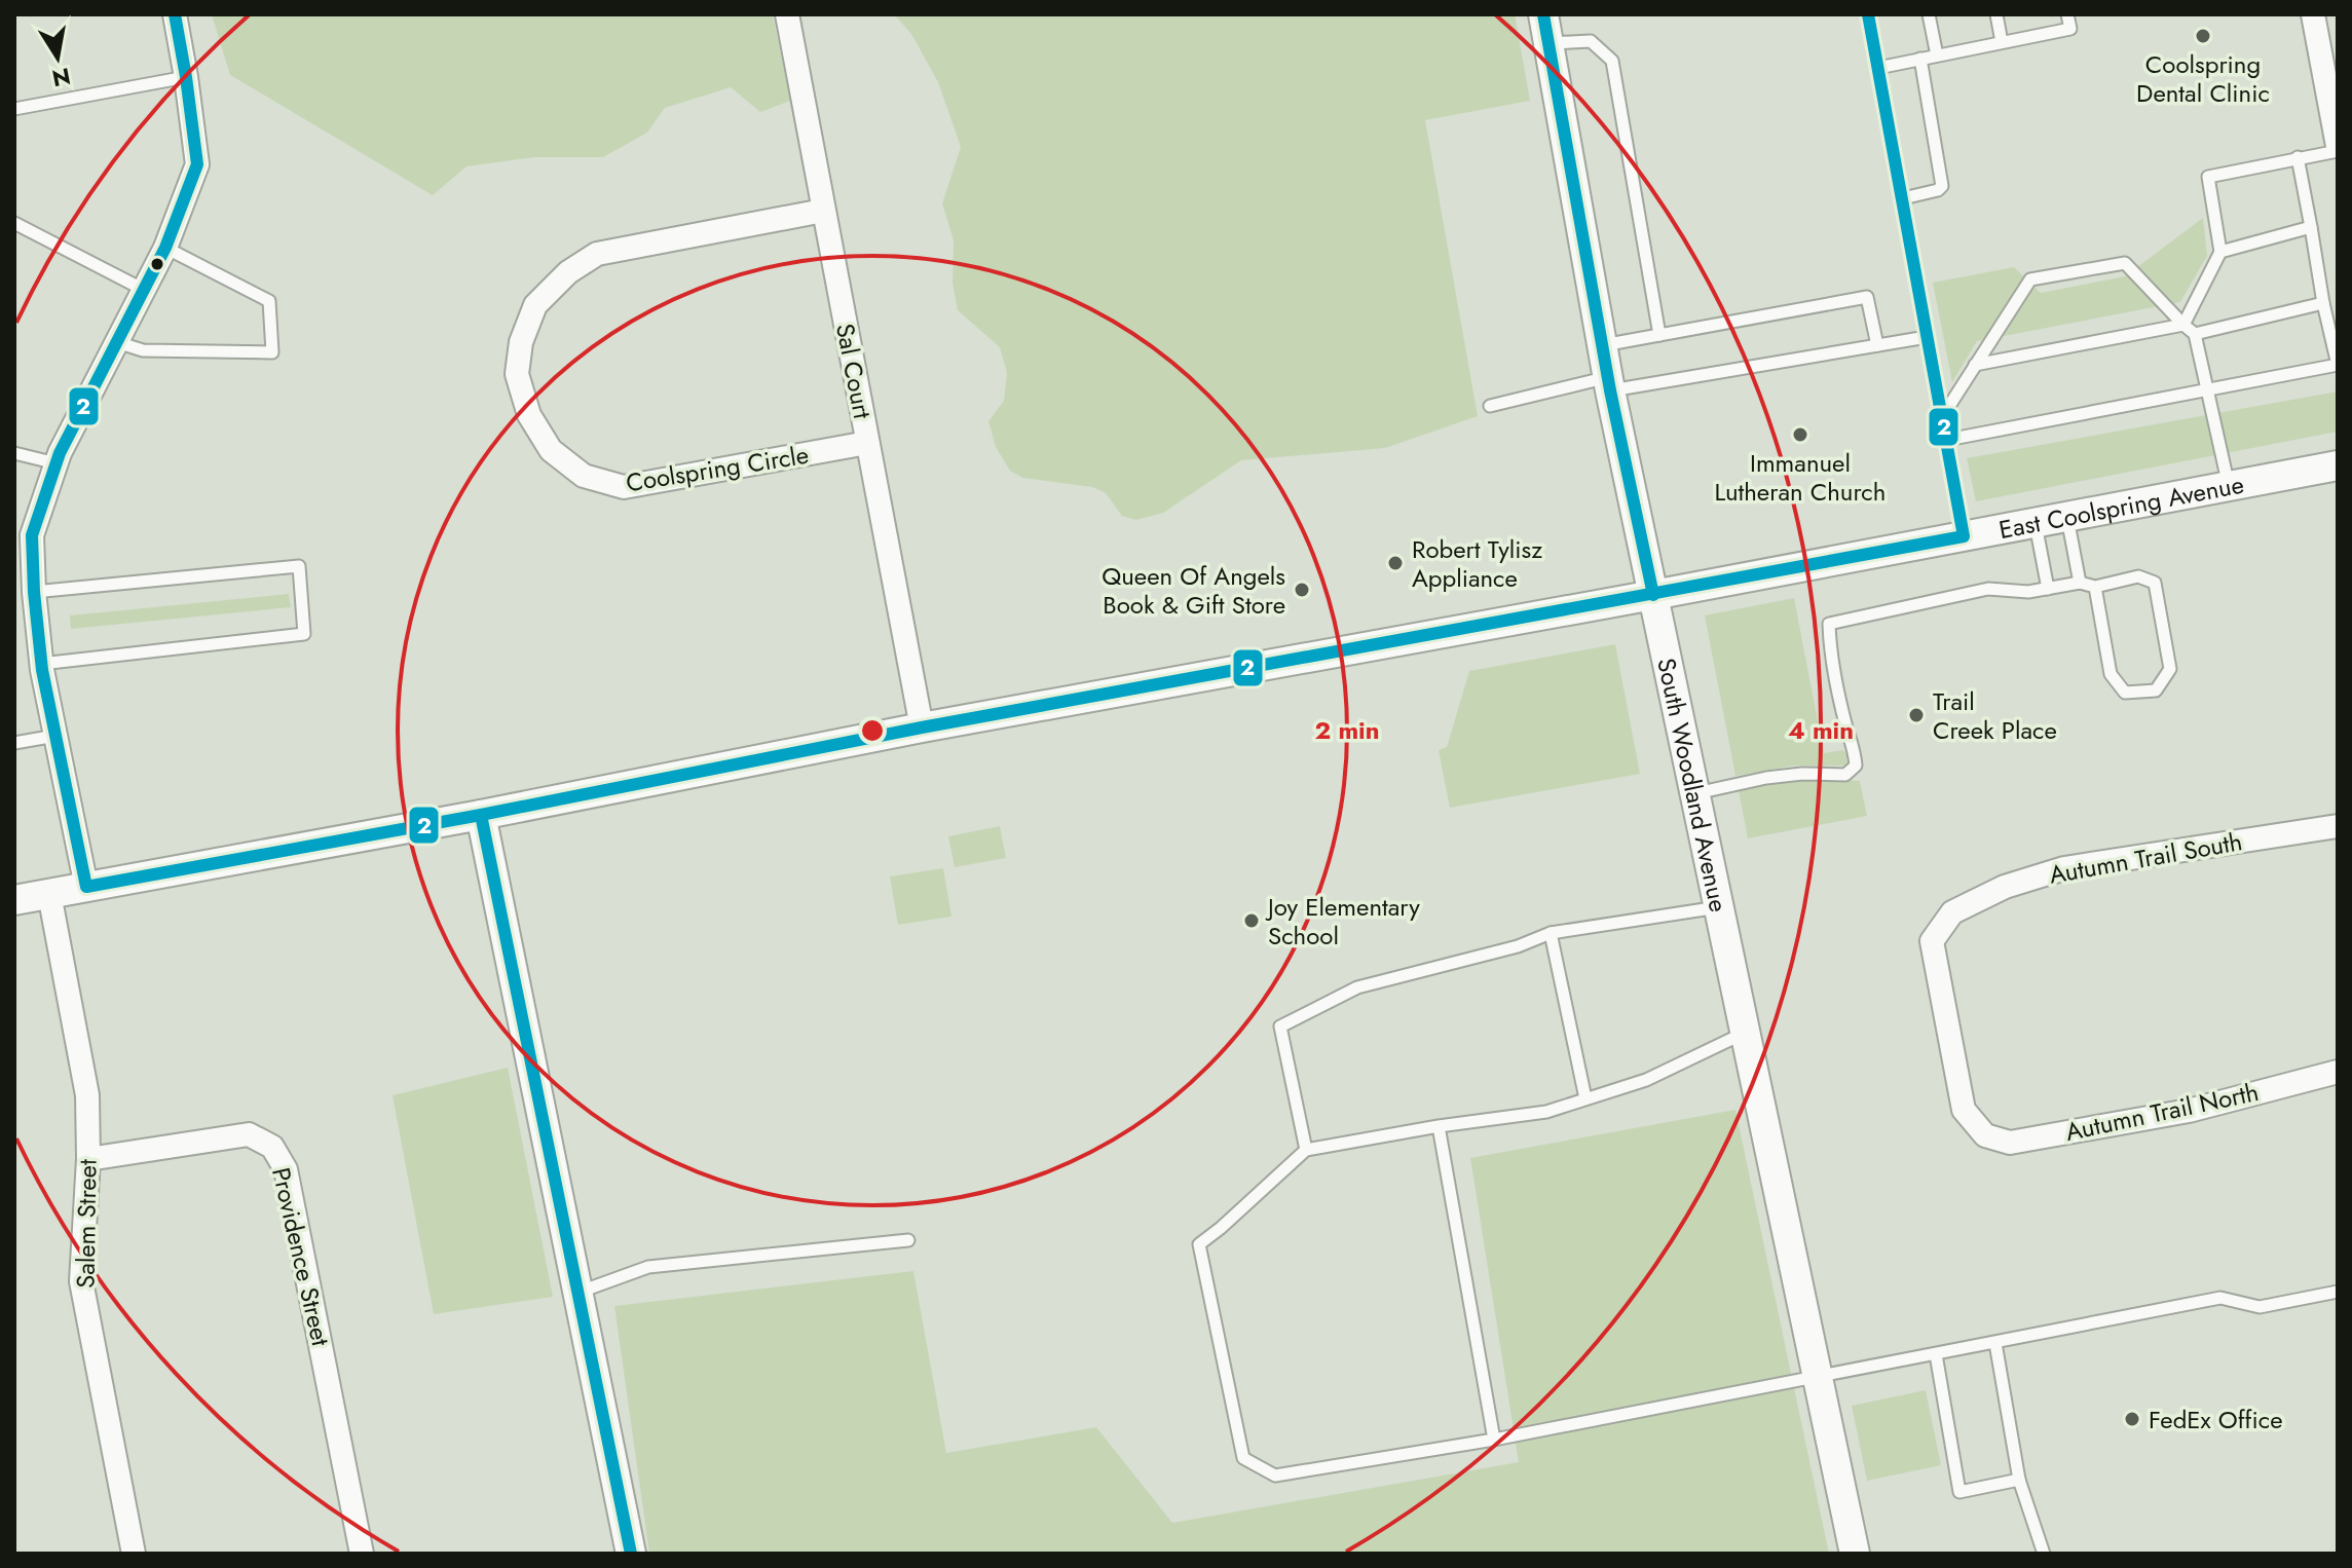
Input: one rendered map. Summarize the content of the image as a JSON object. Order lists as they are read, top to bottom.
{
  "streets": {
    "street": [
      "Sal Court",
      "Coolspring Circle",
      "East Coolspring Avenue",
      "South Woodland Avenue",
      "Autumn Trail South",
      "Autumn Trail North",
      "Salem Street",
      "Providence Street"
    ]
  },
  "crossings": [
    ["Sal Court", "Coolspring Circle"],
    ["Sal Court", "East Coolspring Avenue"],
    ["East Coolspring Avenue", "South Woodland Avenue"],
    ["East Coolspring Avenue", "Salem Street"],
    ["Autumn Trail South", "Autumn Trail North"],
    ["Salem Street", "Providence Street"]
  ],
  "places": [
    "Coolspring Dental Clinic",
    "Immanuel Lutheran Church",
    "Robert Tylisz Appliance",
    "Queen Of Angels Book & Gift Store",
    "Trail Creek Place",
    "Joy Elementary School",
    "FedEx Office"
  ],
  "lines": ["transit line 2"],
  "north": "bottom",
  "rings": ["2 min", "4 min"]
}
